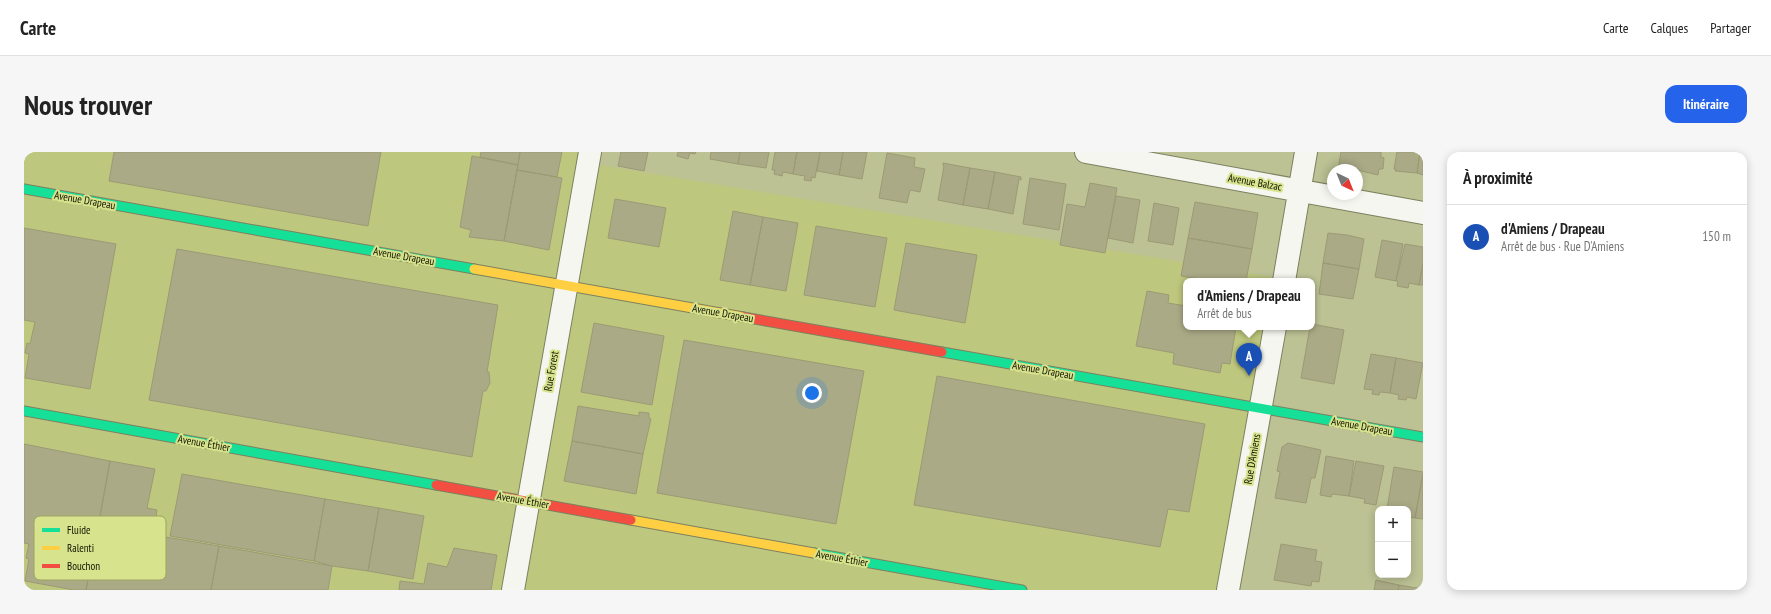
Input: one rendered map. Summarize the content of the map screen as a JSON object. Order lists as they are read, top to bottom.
{
  "streets": {
    "street": [
      "Avenue Balzac",
      "Avenue Drapeau",
      "Rue Forest",
      "Avenue Éthier",
      "Rue D'Amiens"
    ]
  },
  "crossings": [
    ["Avenue Drapeau", "Rue Forest"],
    ["Avenue Drapeau", "Rue D'Amiens"],
    ["Rue Forest", "Avenue Éthier"]
  ],
  "legend": ["Fluide", "Ralenti", "Bouchon"],
  "north": "bottom right",
  "page": {
    "header": "Carte",
    "nav": ["Carte", "Calques", "Partager"],
    "buttons": "Itinéraire",
    "title": "Nous trouver",
    "heading": "À proximité",
    "list": [
      {
        "mark": "A",
        "name": "d'Amiens / Drapeau",
        "note": "Arrêt de bus · Rue D'Amiens",
        "value": "150 m"
      }
    ],
    "popup": ["d'Amiens / Drapeau", "Arrêt de bus"],
    "pins": "A",
    "map_buttons": ["+", "−"]
  }
}
